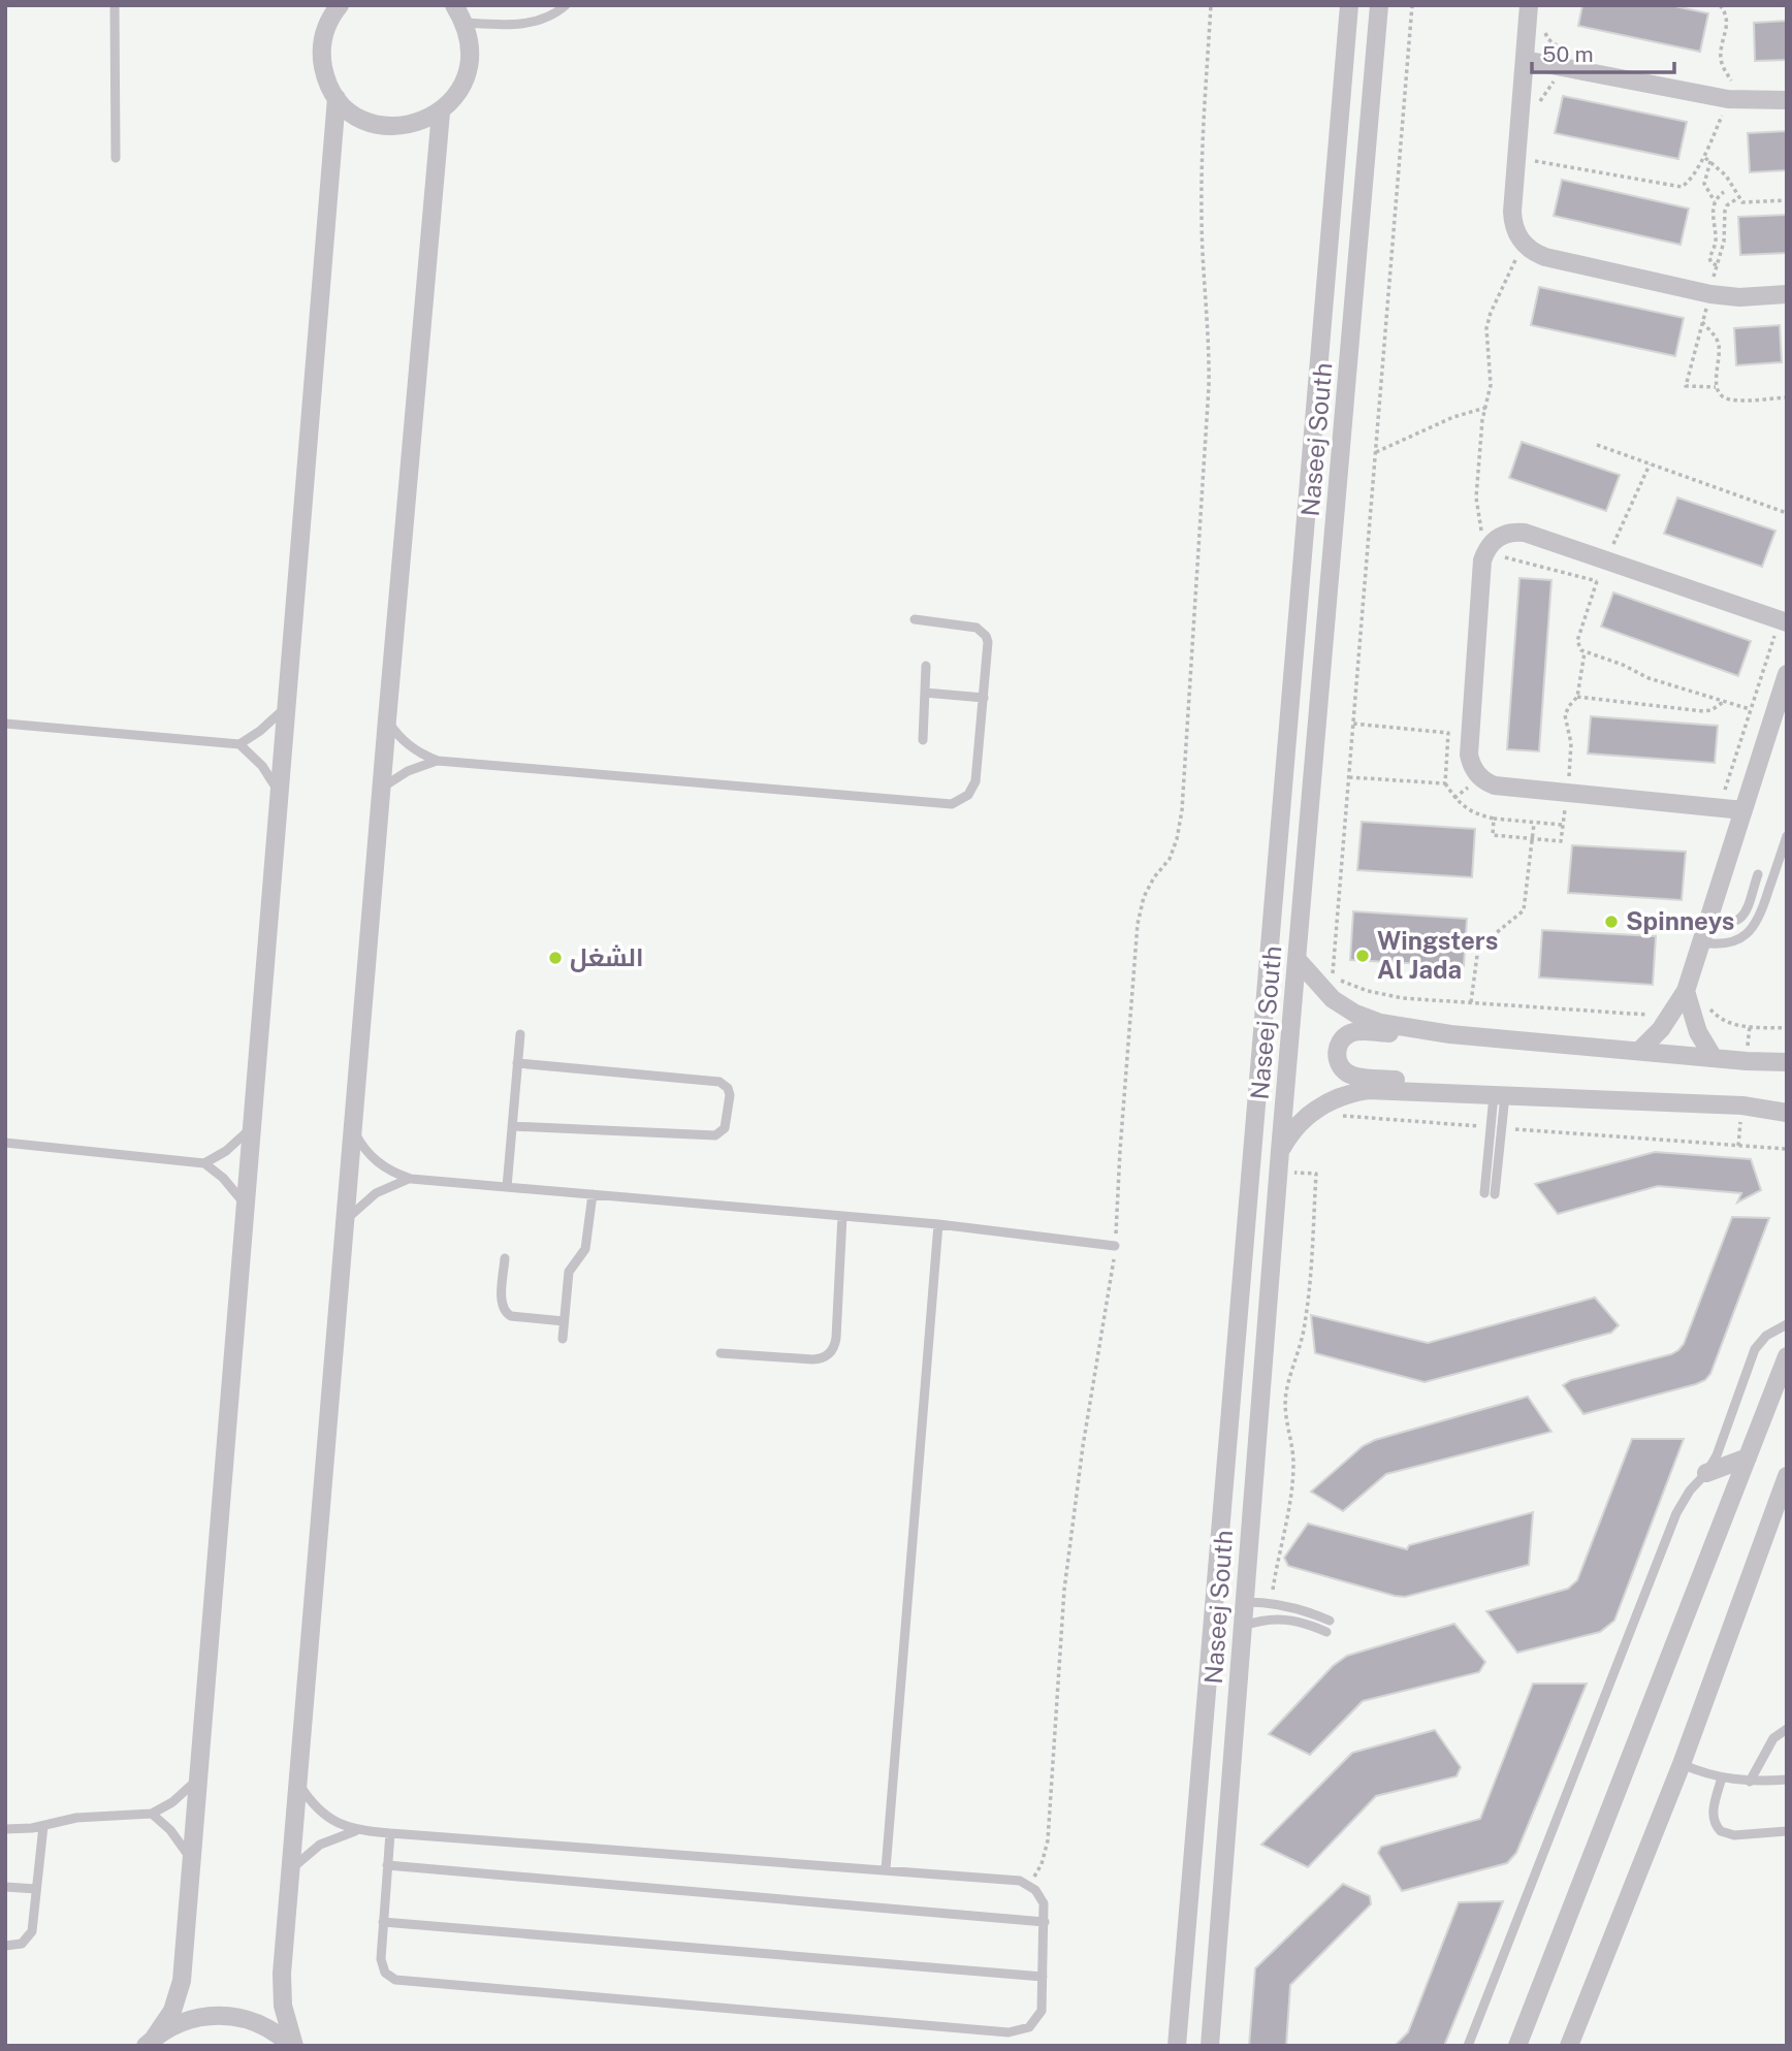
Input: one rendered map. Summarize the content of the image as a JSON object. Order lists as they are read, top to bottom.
{
  "streets": {
    "street": ["Naseej South"]
  },
  "places": ["Spinneys", "Wingsters Al Jada", "الشغل"],
  "scale_bar": "50 m"
}
